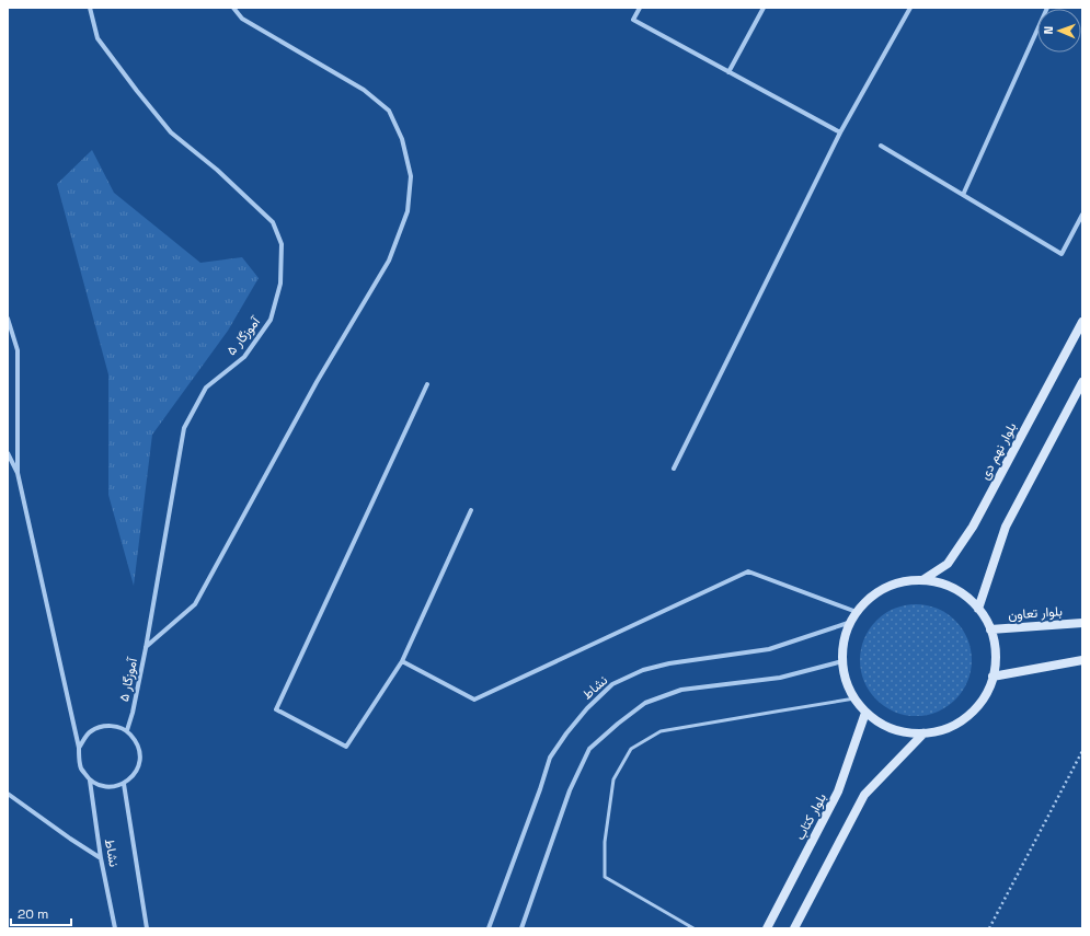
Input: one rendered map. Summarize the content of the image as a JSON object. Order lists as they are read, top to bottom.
{
  "streets": {
    "main road": ["بلوار نهم دی", "بلوار تعاون", "بلوار کتاب"],
    "street": ["آموزگار ۵", "نشاط"]
  },
  "crossings": [
    ["آموزگار ۵", "نشاط"],
    ["بلوار نهم دی", "بلوار تعاون"],
    ["بلوار نهم دی", "نشاط"],
    ["بلوار نهم دی", "بلوار کتاب"],
    ["بلوار تعاون", "نشاط"],
    ["بلوار تعاون", "بلوار کتاب"],
    ["نشاط", "بلوار کتاب"]
  ],
  "scale_bar": "20 m",
  "north": "left"
}
